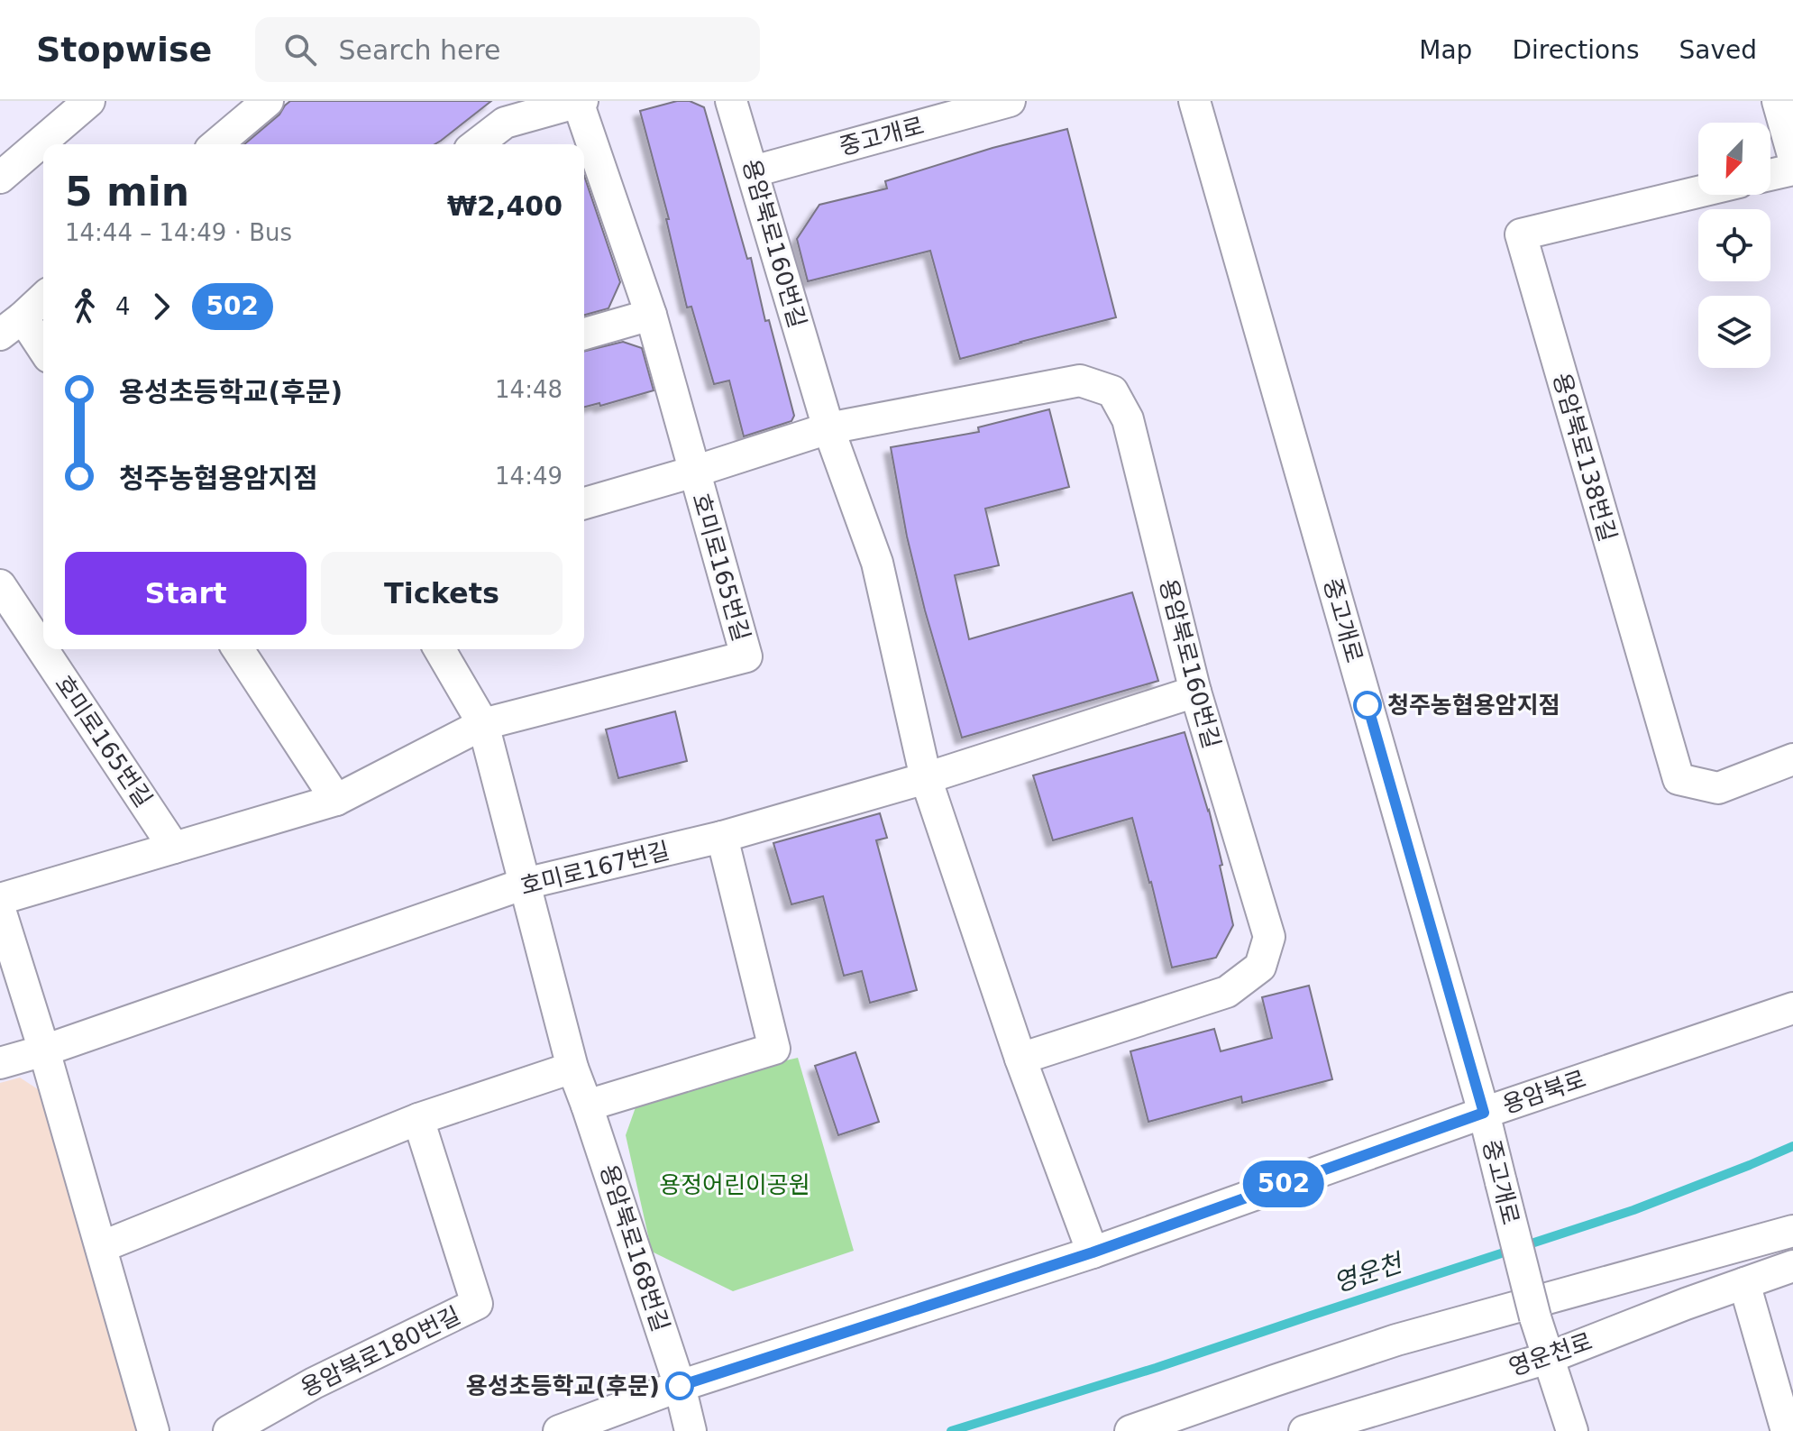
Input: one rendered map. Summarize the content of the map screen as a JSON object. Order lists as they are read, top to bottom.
{
  "streets": {
    "street": [
      "중고개로",
      "용암북로160번길",
      "용암북로138번길",
      "호미로165번길",
      "호미로167번길",
      "용암북로",
      "용암북로168번길",
      "용암북로180번길",
      "영운천로"
    ]
  },
  "crossings": [
    ["중고개로", "용암북로160번길"],
    ["중고개로", "용암북로"],
    ["중고개로", "영운천로"],
    ["용암북로160번길", "호미로167번길"],
    ["용암북로160번길", "용암북로"],
    ["호미로165번길", "용암북로168번길"],
    ["호미로167번길", "용암북로168번길"],
    ["용암북로", "용암북로168번길"]
  ],
  "water": ["영운천"],
  "parks": ["용정어린이공원"],
  "places": ["청주농협용암지점", "용성초등학교(후문)"],
  "lines": ["bus line 502"],
  "north": "bottom left",
  "page": {
    "header": "Stopwise",
    "search": "Search here",
    "nav": ["Map", "Directions", "Saved"],
    "on_map": "502",
    "heading": ["5 min", "14:44 – 14:49 · Bus", "₩2,400"],
    "legs": ["4", "502"],
    "list": [
      {
        "name": "용성초등학교(후문)",
        "value": "14:48"
      },
      {
        "name": "청주농협용암지점",
        "value": "14:49"
      }
    ],
    "buttons": ["Start", "Tickets"]
  }
}
